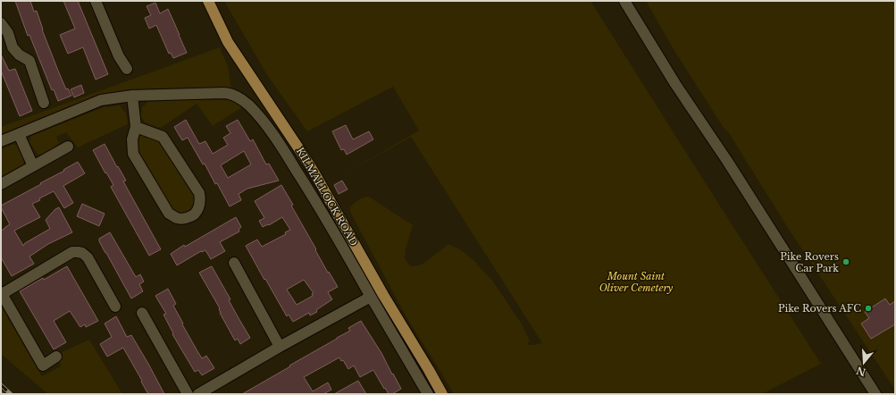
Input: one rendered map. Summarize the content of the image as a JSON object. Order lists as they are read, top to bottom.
{
  "streets": {
    "main road": ["KILMALLOCK ROAD"]
  },
  "parks": ["Mount Saint Oliver Cemetery"],
  "places": ["Pike Rovers Car Park", "Pike Rovers AFC"],
  "north": "bottom"
}
